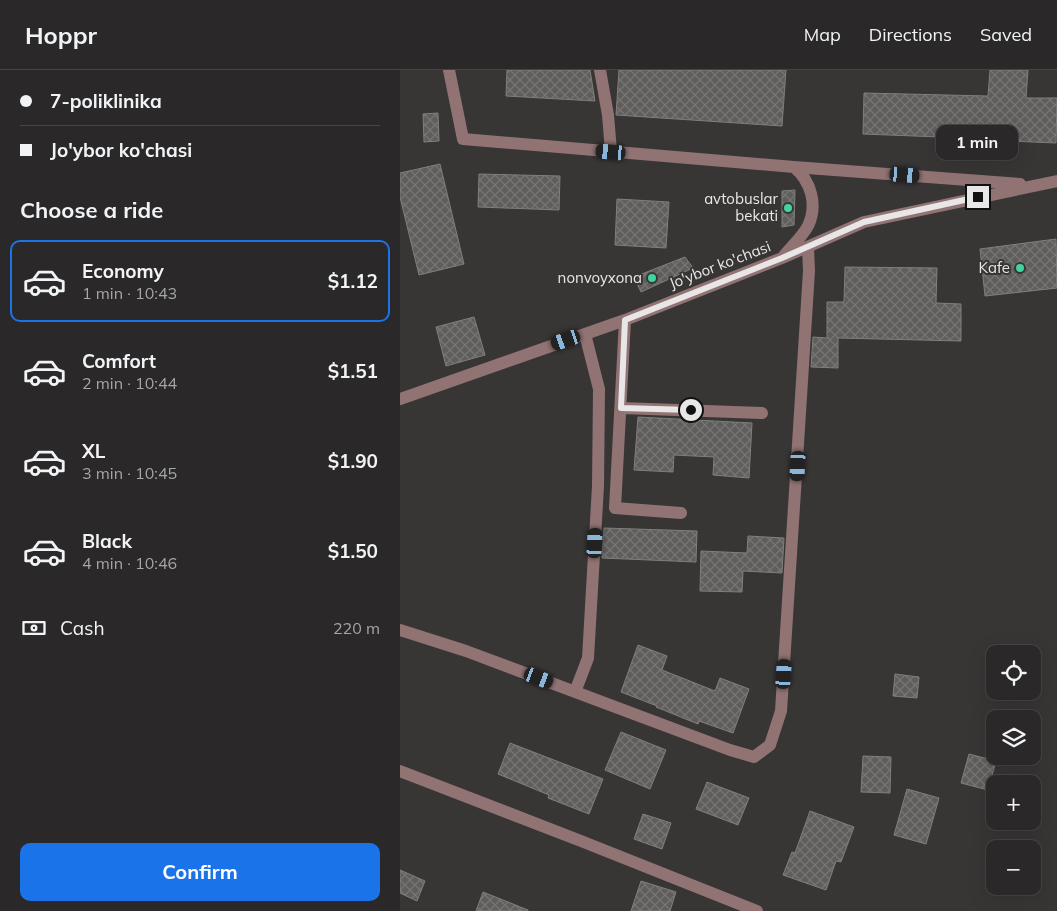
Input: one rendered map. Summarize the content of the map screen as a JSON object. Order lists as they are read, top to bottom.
{
  "streets": {
    "street": ["Jo'ybor ko'chasi"]
  },
  "places": ["avtobuslar bekati", "Kafe", "nonvoyxona"],
  "page": {
    "header": "Hoppr",
    "nav": ["Map", "Directions", "Saved"],
    "banner": ["7-poliklinika", "Jo'ybor ko'chasi"],
    "bubble": "1 min",
    "heading": "Choose a ride",
    "list": [
      {
        "name": "Economy",
        "note": "1 min · 10:43",
        "value": "$1.12"
      },
      {
        "name": "Comfort",
        "note": "2 min · 10:44",
        "value": "$1.51"
      },
      {
        "name": "XL",
        "note": "3 min · 10:45",
        "value": "$1.90"
      },
      {
        "name": "Black",
        "note": "4 min · 10:46",
        "value": "$1.50"
      }
    ],
    "pay": ["Cash", "220 m"],
    "map_buttons": ["+", "−"],
    "buttons": "Confirm"
  }
}
